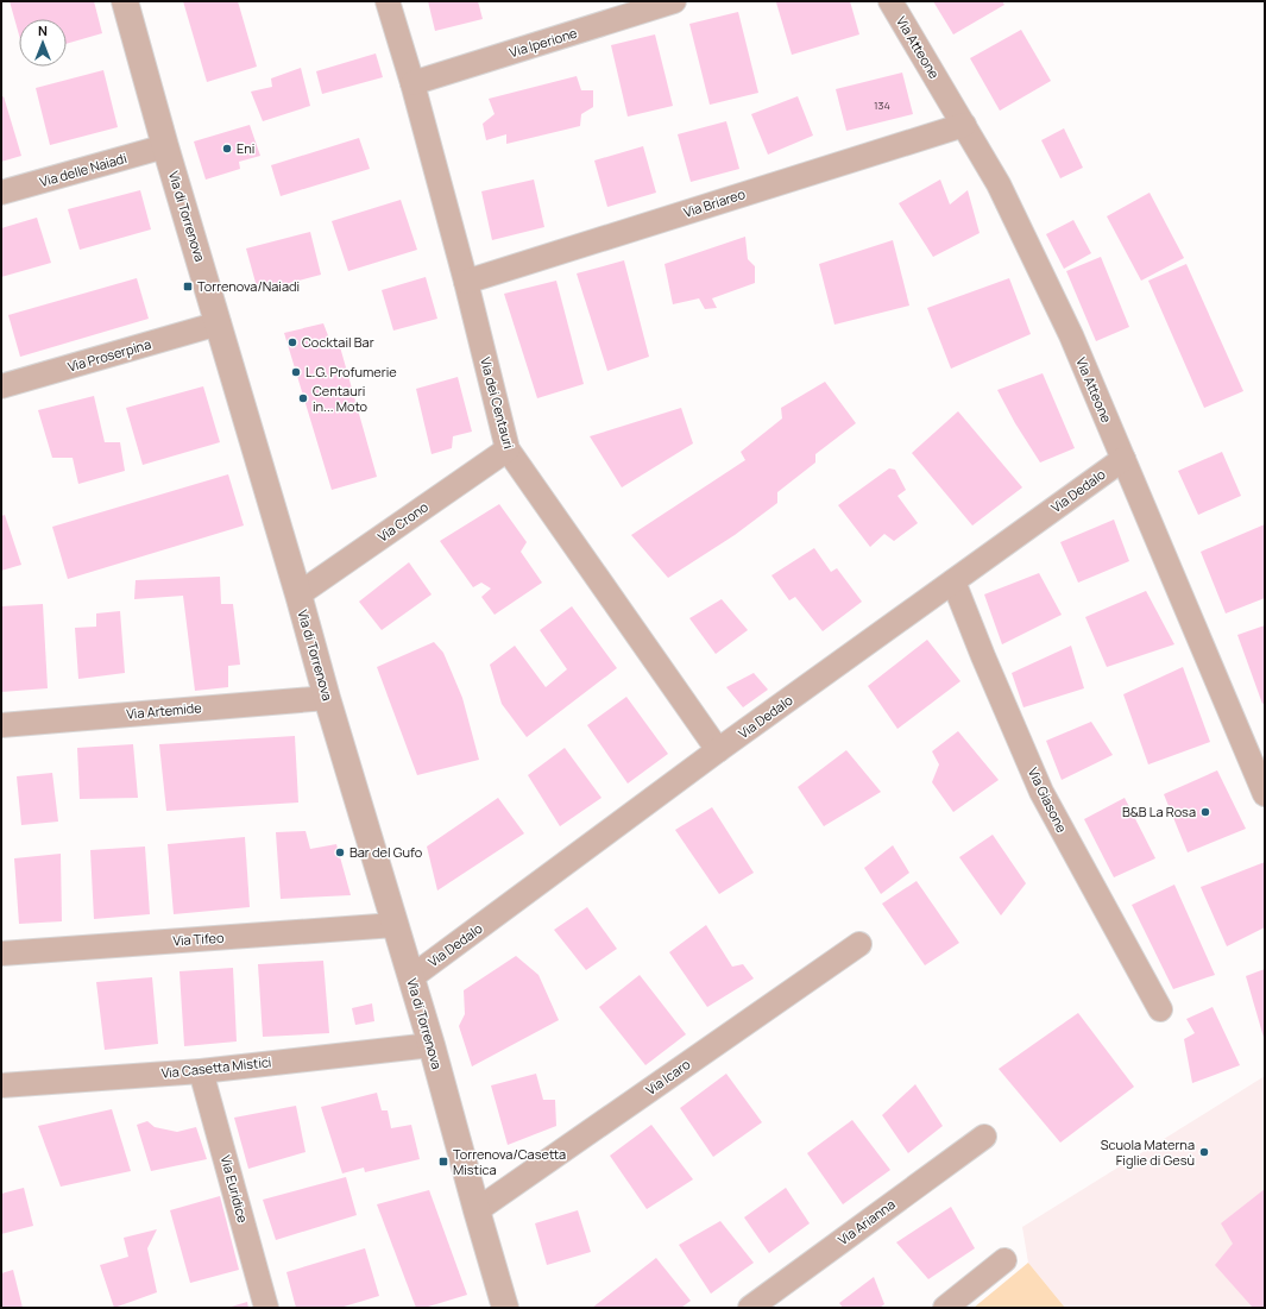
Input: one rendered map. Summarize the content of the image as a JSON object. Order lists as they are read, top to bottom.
{
  "streets": {
    "street": [
      "Via Iperione",
      "Via Atteone",
      "Via delle Naiadi",
      "Via Briareo",
      "Via di Torrenova",
      "Via Proserpina",
      "Via dei Centauri",
      "Via Dedalo",
      "Via Crono",
      "Via Artemide",
      "Via Giasone",
      "Via Tifeo",
      "Via Casetta Mistici",
      "Via Icaro",
      "Via Euridice",
      "Via Arianna"
    ]
  },
  "crossings": [
    ["Via Iperione", "Via dei Centauri"],
    ["Via Atteone", "Via Briareo"],
    ["Via Atteone", "Via Dedalo"],
    ["Via delle Naiadi", "Via di Torrenova"],
    ["Via Briareo", "Via dei Centauri"],
    ["Via di Torrenova", "Via Proserpina"],
    ["Via di Torrenova", "Via Dedalo"],
    ["Via di Torrenova", "Via Crono"],
    ["Via di Torrenova", "Via Artemide"],
    ["Via di Torrenova", "Via Tifeo"],
    ["Via di Torrenova", "Via Casetta Mistici"],
    ["Via di Torrenova", "Via Icaro"],
    ["Via dei Centauri", "Via Dedalo"],
    ["Via dei Centauri", "Via Crono"],
    ["Via Dedalo", "Via Giasone"],
    ["Via Casetta Mistici", "Via Euridice"]
  ],
  "places": {
    "other": [
      "Eni",
      "Cocktail Bar",
      "L.G. Profumerie",
      "Centauri in... Moto",
      "B&B La Rosa",
      "Bar del Gufo",
      "Scuola Materna Figlie di Gesù"
    ],
    "transit": ["Torrenova/Naiadi", "Torrenova/Casetta Mistica"]
  },
  "house_numbers": ["134"],
  "north": "top"
}
